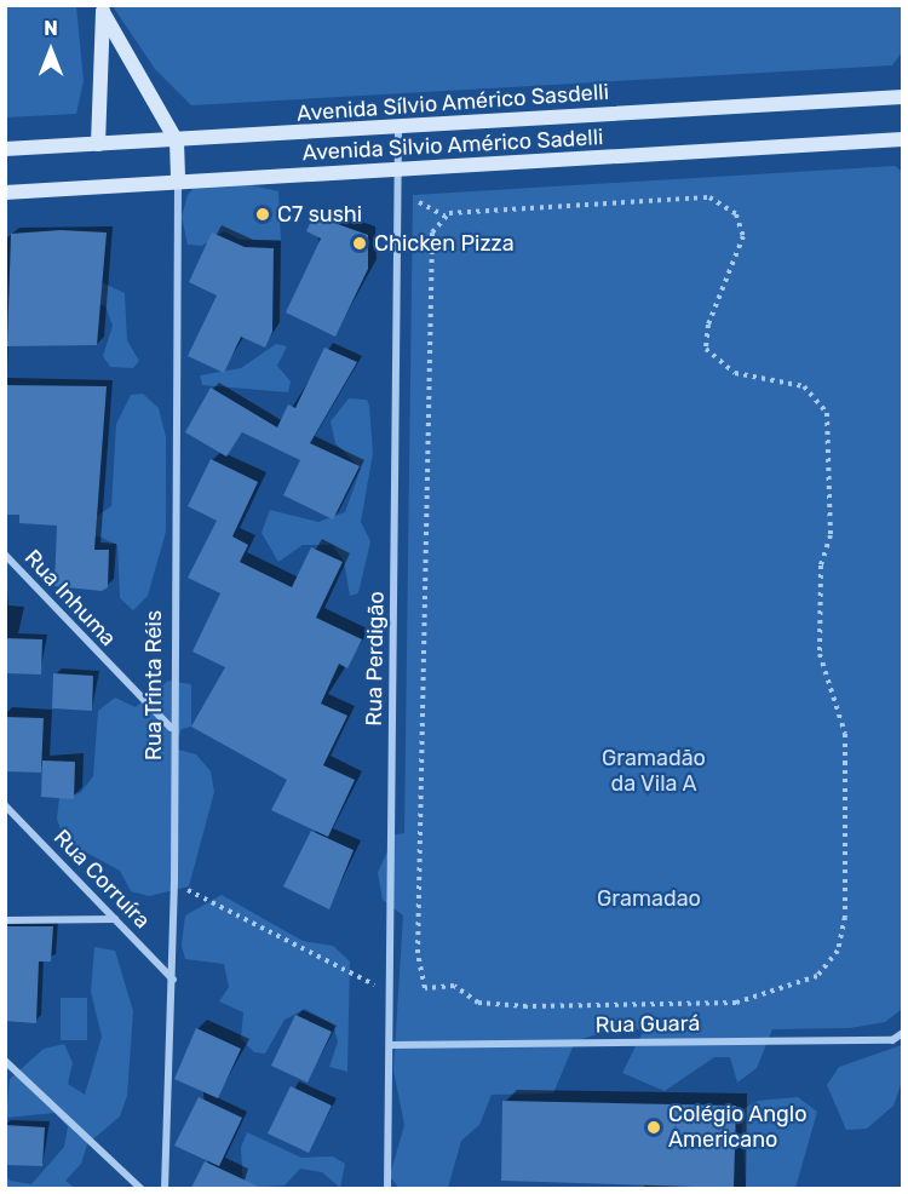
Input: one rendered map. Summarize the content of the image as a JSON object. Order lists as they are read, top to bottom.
{
  "streets": {
    "main road": ["Avenida Sílvio Américo Sasdelli", "Avenida Silvio Américo Sadelli"],
    "street": [
      "Rua Inhuma",
      "Rua Perdigão",
      "Rua Trinta Réis",
      "Rua Corruíra",
      "Rua Guará"
    ]
  },
  "crossings": [
    ["Avenida Sílvio Américo Sasdelli", "Rua Perdigão"],
    ["Avenida Silvio Américo Sadelli", "Rua Perdigão"],
    ["Avenida Silvio Américo Sadelli", "Rua Trinta Réis"],
    ["Rua Inhuma", "Rua Trinta Réis"],
    ["Rua Perdigão", "Rua Guará"],
    ["Rua Trinta Réis", "Rua Corruíra"]
  ],
  "parks": ["Gramadão da Vila A", "Gramadao"],
  "places": ["C7 sushi", "Chicken Pizza", "Colégio Anglo Americano"],
  "north": "top"
}
